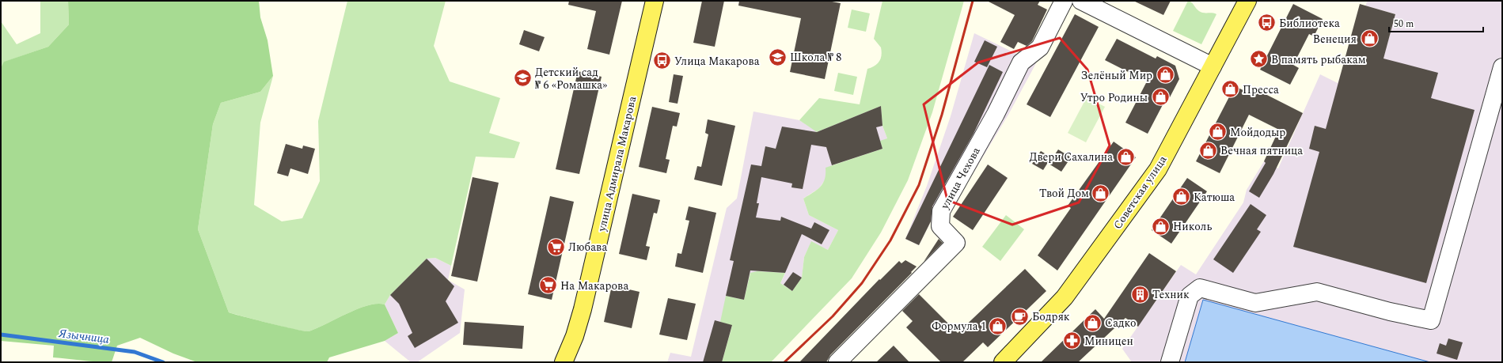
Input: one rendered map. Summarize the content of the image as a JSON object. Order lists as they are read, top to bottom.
{
  "streets": {
    "main road": ["улица Адмирала Макарова", "Советская улица"],
    "street": ["улица Чехова"]
  },
  "water": ["Язычница"],
  "places": {
    "bus stop": ["Библиотека", "Улица Макарова"],
    "shop": [
      "Венеция",
      "Зелёный Мир",
      "Пресса",
      "Утро Родины",
      "Мойдодыр",
      "Вечная пятница",
      "Двери Сахалина",
      "Твой Дом",
      "Катюша",
      "Николь",
      "Садко",
      "Формула 1"
    ],
    "school or university": ["Школа № 8", "Детский сад № 6 «Ромашка»"],
    "place": ["В память рыбакам"],
    "supermarket": ["Любава", "На Макарова"],
    "building": ["Техник"],
    "cafe": ["Бодряк"],
    "pharmacy": ["Миницен"]
  },
  "scale_bar": "50 m"
}
